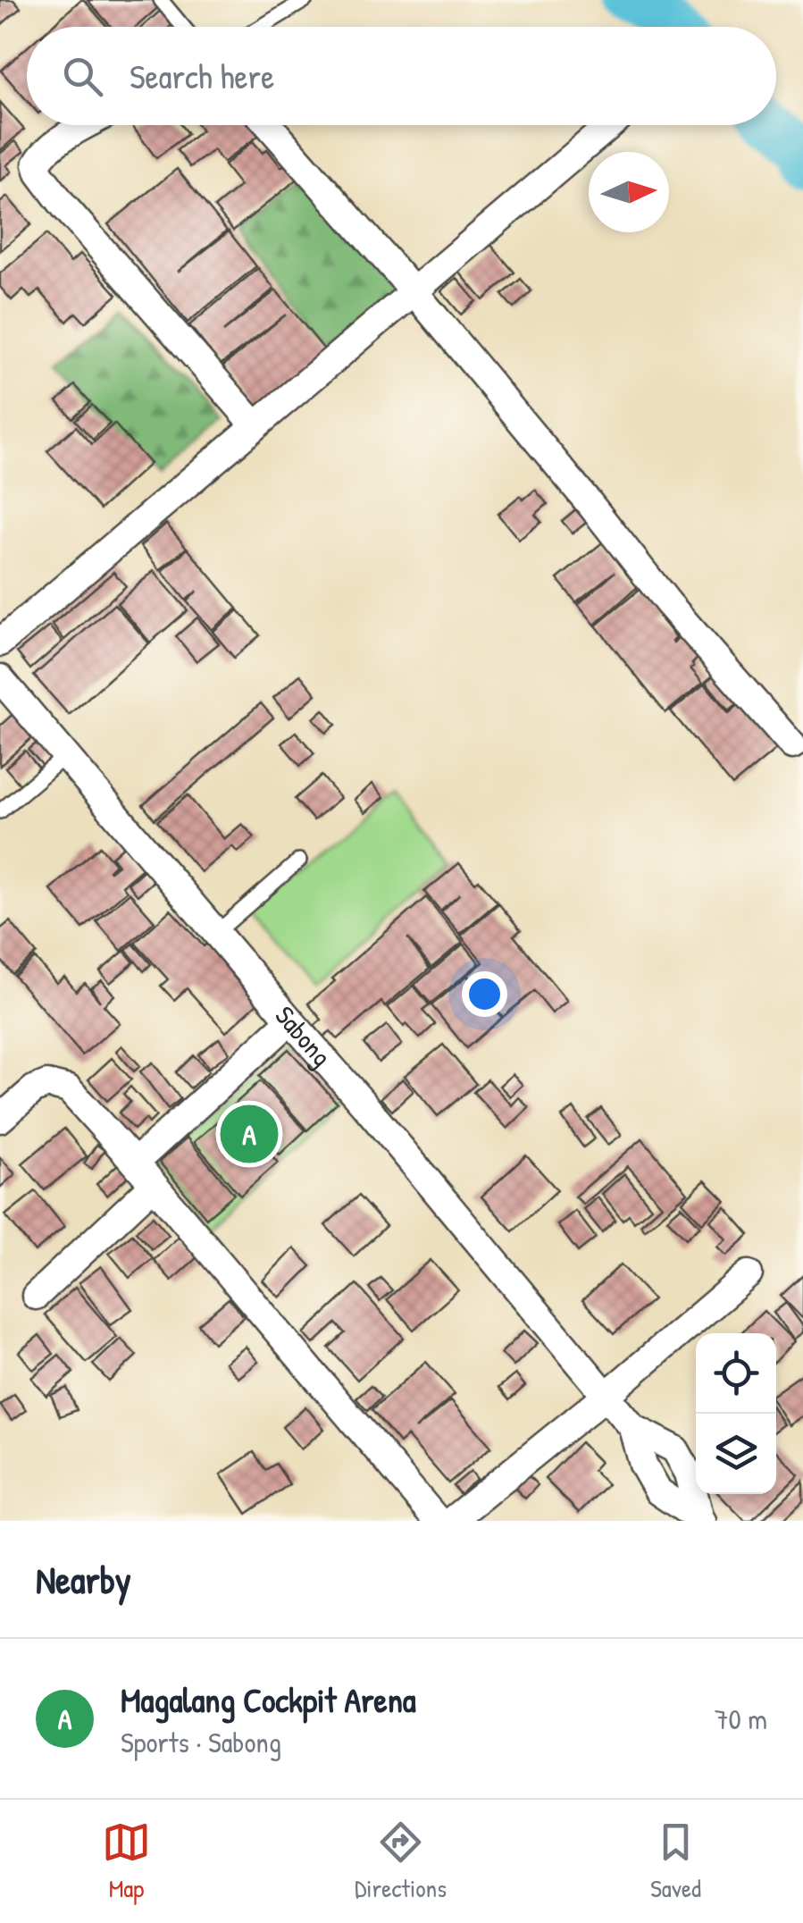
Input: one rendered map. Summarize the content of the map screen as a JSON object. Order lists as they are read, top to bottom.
{
  "streets": {
    "street": ["Sabong"]
  },
  "north": "right",
  "page": {
    "search": "Search here",
    "pins": "A",
    "heading": "Nearby",
    "list": [
      {
        "mark": "A",
        "name": "Magalang Cockpit Arena",
        "note": "Sports · Sabong",
        "value": "70 m"
      }
    ],
    "nav": ["Map", "Directions", "Saved"]
  }
}
